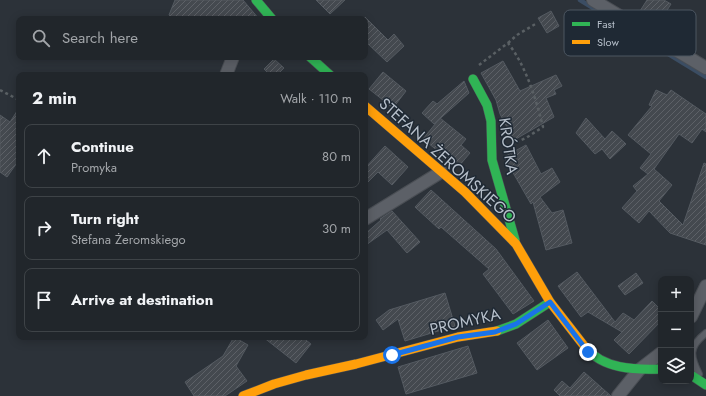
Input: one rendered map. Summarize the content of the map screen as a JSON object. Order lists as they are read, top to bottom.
{
  "streets": {
    "street": ["KRÓTKA", "STEFANA ŻEROMSKIEGO", "PROMYKA"]
  },
  "crossings": [
    ["KRÓTKA", "STEFANA ŻEROMSKIEGO"],
    ["STEFANA ŻEROMSKIEGO", "PROMYKA"]
  ],
  "legend": ["Fast", "Slow"],
  "page": {
    "search": "Search here",
    "heading": ["2 min", "Walk · 110 m"],
    "list": [
      ["Continue", "Promyka", "80 m"],
      ["Turn right", "Stefana Żeromskiego", "30 m"],
      "Arrive at destination"
    ],
    "map_buttons": ["+", "−"]
  }
}
